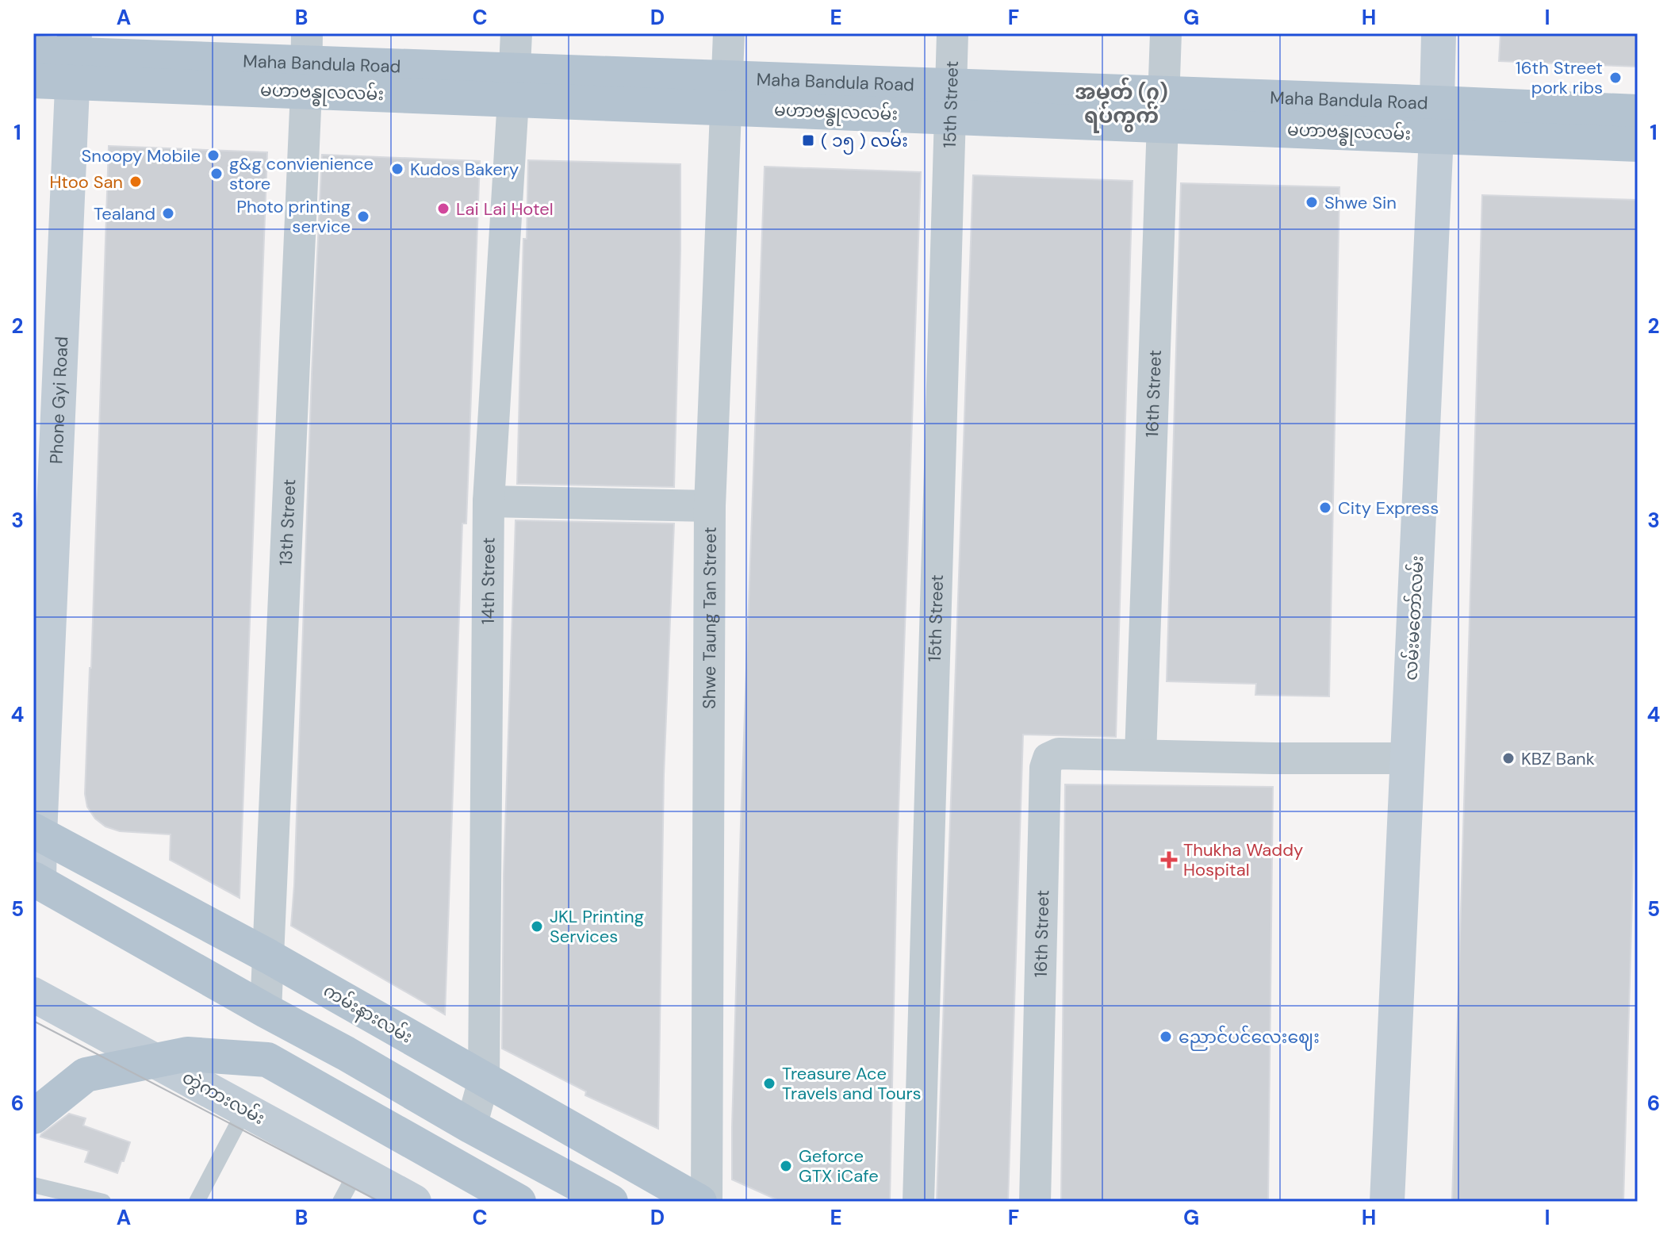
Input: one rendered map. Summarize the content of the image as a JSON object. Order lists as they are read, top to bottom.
{
  "streets": {
    "main road": [
      "Maha Bandula Road",
      "မဟာဗန္ဓုလလမ်း",
      "Phone Gyi Road",
      "လမ်းမတော်လမ်း",
      "ကမ်းနားလမ်း",
      "တွဲကားလမ်း"
    ],
    "street": [
      "15th Street",
      "16th Street",
      "13th Street",
      "14th Street",
      "Shwe Taung Tan Street"
    ]
  },
  "crossings": [
    ["Maha Bandula Road", "မဟာဗန္ဓုလလမ်း"],
    ["Maha Bandula Road", "လမ်းမတော်လမ်း"],
    ["မဟာဗန္ဓုလလမ်း", "15th Street"],
    ["မဟာဗန္ဓုလလမ်း", "16th Street"],
    ["မဟာဗန္ဓုလလမ်း", "Phone Gyi Road"],
    ["မဟာဗန္ဓုလလမ်း", "13th Street"],
    ["မဟာဗန္ဓုလလမ်း", "14th Street"],
    ["မဟာဗန္ဓုလလမ်း", "Shwe Taung Tan Street"],
    ["မဟာဗန္ဓုလလမ်း", "လမ်းမတော်လမ်း"],
    ["16th Street", "လမ်းမတော်လမ်း"],
    ["Phone Gyi Road", "ကမ်းနားလမ်း"],
    ["13th Street", "ကမ်းနားလမ်း"],
    ["14th Street", "ကမ်းနားလမ်း"]
  ],
  "districts": ["အမှတ် (၇) ရပ်ကွက်"],
  "places": {
    "other": [
      "16th Street pork ribs",
      "Snoopy Mobile",
      "Kudos Bakery",
      "g&g convienience store",
      "Htoo San",
      "Shwe Sin",
      "Lai Lai Hotel",
      "Tealand",
      "Photo printing service",
      "City Express",
      "KBZ Bank",
      "JKL Printing Services",
      "ညောင်ပင်လေးဈေး",
      "Treasure Ace Travels and Tours",
      "Geforce GTX iCafe"
    ],
    "transit": ["( ၁၅ ) လမ်း"],
    "health": ["Thukha Waddy Hospital"]
  },
  "grid": {
    "columns": [
      "A",
      "B",
      "C",
      "D",
      "E",
      "F",
      "G",
      "H",
      "I"
    ],
    "rows": [
      "1",
      "2",
      "3",
      "4",
      "5",
      "6"
    ]
  }
}
